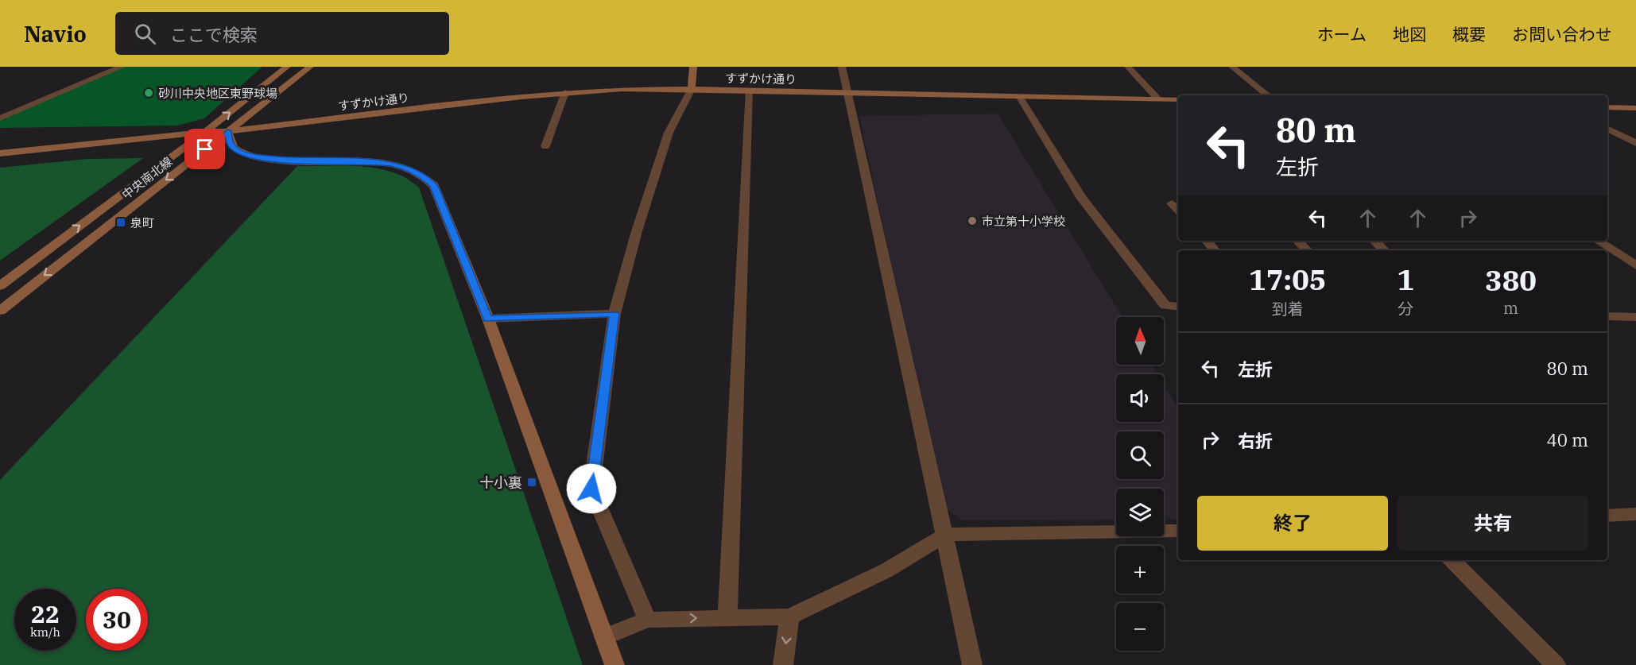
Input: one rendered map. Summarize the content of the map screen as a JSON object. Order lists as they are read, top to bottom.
{
  "streets": {
    "street": ["すずかけ通り", "中央南北線"]
  },
  "crossings": [
    ["すずかけ通り", "中央南北線"]
  ],
  "places": {
    "other": ["砂川中央地区東野球場", "市立第十小学校"],
    "transit": ["泉町", "十小裏"]
  },
  "north": "top",
  "page": {
    "header": "Navio",
    "search": "ここで検索",
    "nav": [
      "ホーム",
      "地図",
      "概要",
      "お問い合わせ"
    ],
    "turn": ["80 m", "左折"],
    "eta": [
      "17:05",
      "到着",
      "1",
      "分",
      "380",
      "m"
    ],
    "map_buttons": ["+", "−"],
    "list": [
      {
        "name": "左折",
        "value": "80 m"
      },
      {
        "name": "右折",
        "value": "40 m"
      }
    ],
    "buttons": ["終了", "共有"],
    "speed": "22 km/h",
    "limit": "30"
  }
}
